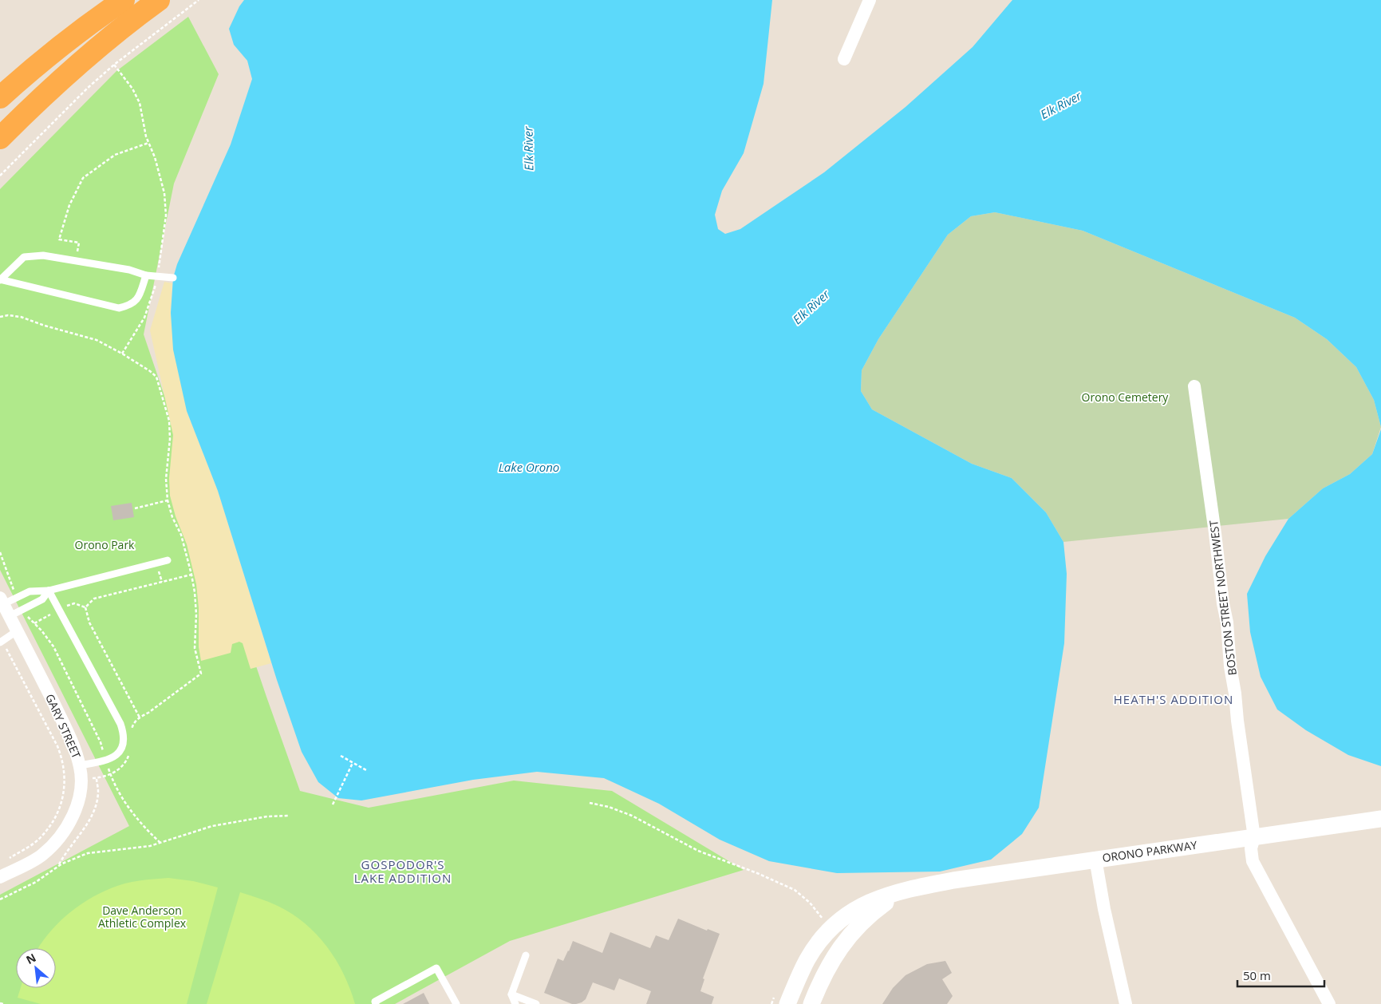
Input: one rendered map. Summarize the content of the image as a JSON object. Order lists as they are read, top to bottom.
{
  "streets": {
    "street": ["BOSTON STREET NORTHWEST", "GARY STREET", "ORONO PARKWAY"]
  },
  "crossings": [
    ["BOSTON STREET NORTHWEST", "ORONO PARKWAY"]
  ],
  "districts": ["HEATH'S ADDITION", "GOSPODOR'S LAKE ADDITION"],
  "water": ["Elk River", "Lake Orono"],
  "parks": ["Orono Cemetery", "Orono Park", "Dave Anderson Athletic Complex"],
  "scale_bar": "50 m",
  "north": "top left"
}
